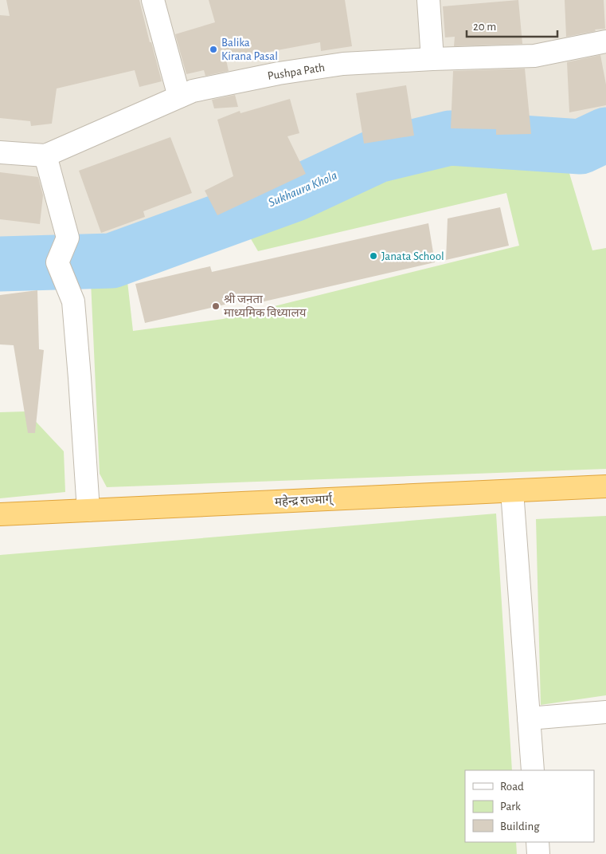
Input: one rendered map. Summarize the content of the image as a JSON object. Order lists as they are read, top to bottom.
{
  "streets": {
    "highway": ["महेन्द्र राज्मार्ग्"],
    "street": ["Pushpa Path"]
  },
  "water": ["Sukhaura Khola"],
  "places": ["Balika Kirana Pasal", "Janata School", "श्री जनता माध्यमिक विध्यालय"],
  "legend": ["Road", "Park", "Building"],
  "scale_bar": "20 m"
}
